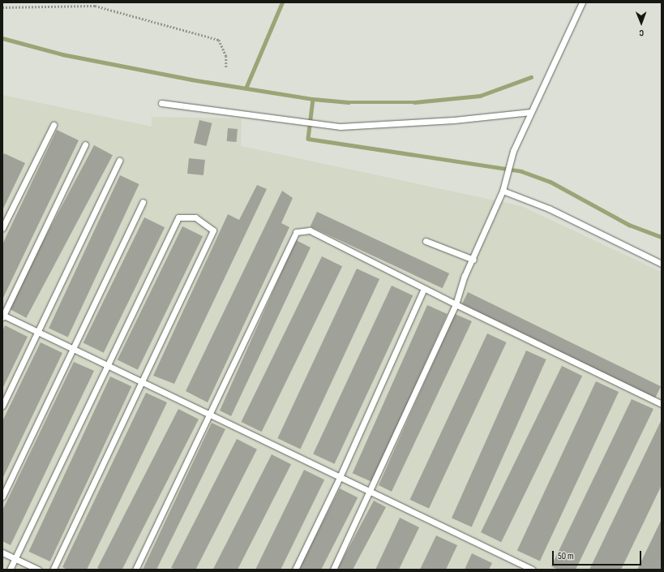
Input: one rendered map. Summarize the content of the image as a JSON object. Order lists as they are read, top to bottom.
{
  "scale_bar": "50 m",
  "north": "bottom"
}
